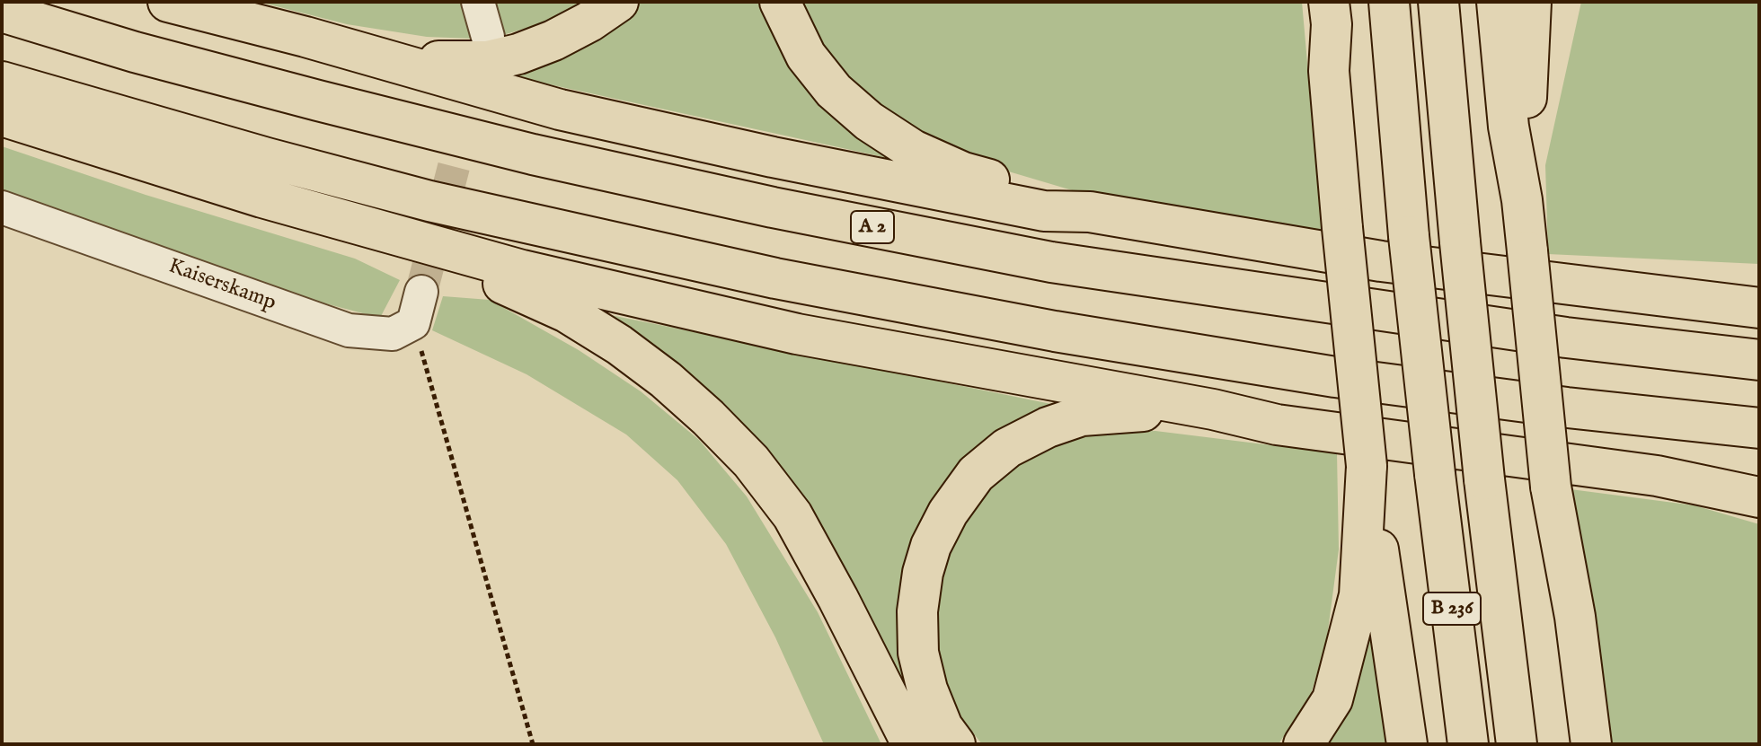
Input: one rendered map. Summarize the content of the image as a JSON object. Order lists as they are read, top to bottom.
{
  "streets": {
    "highway": ["A 2", "B 236"],
    "street": ["Kaiserskamp"]
  }
}
